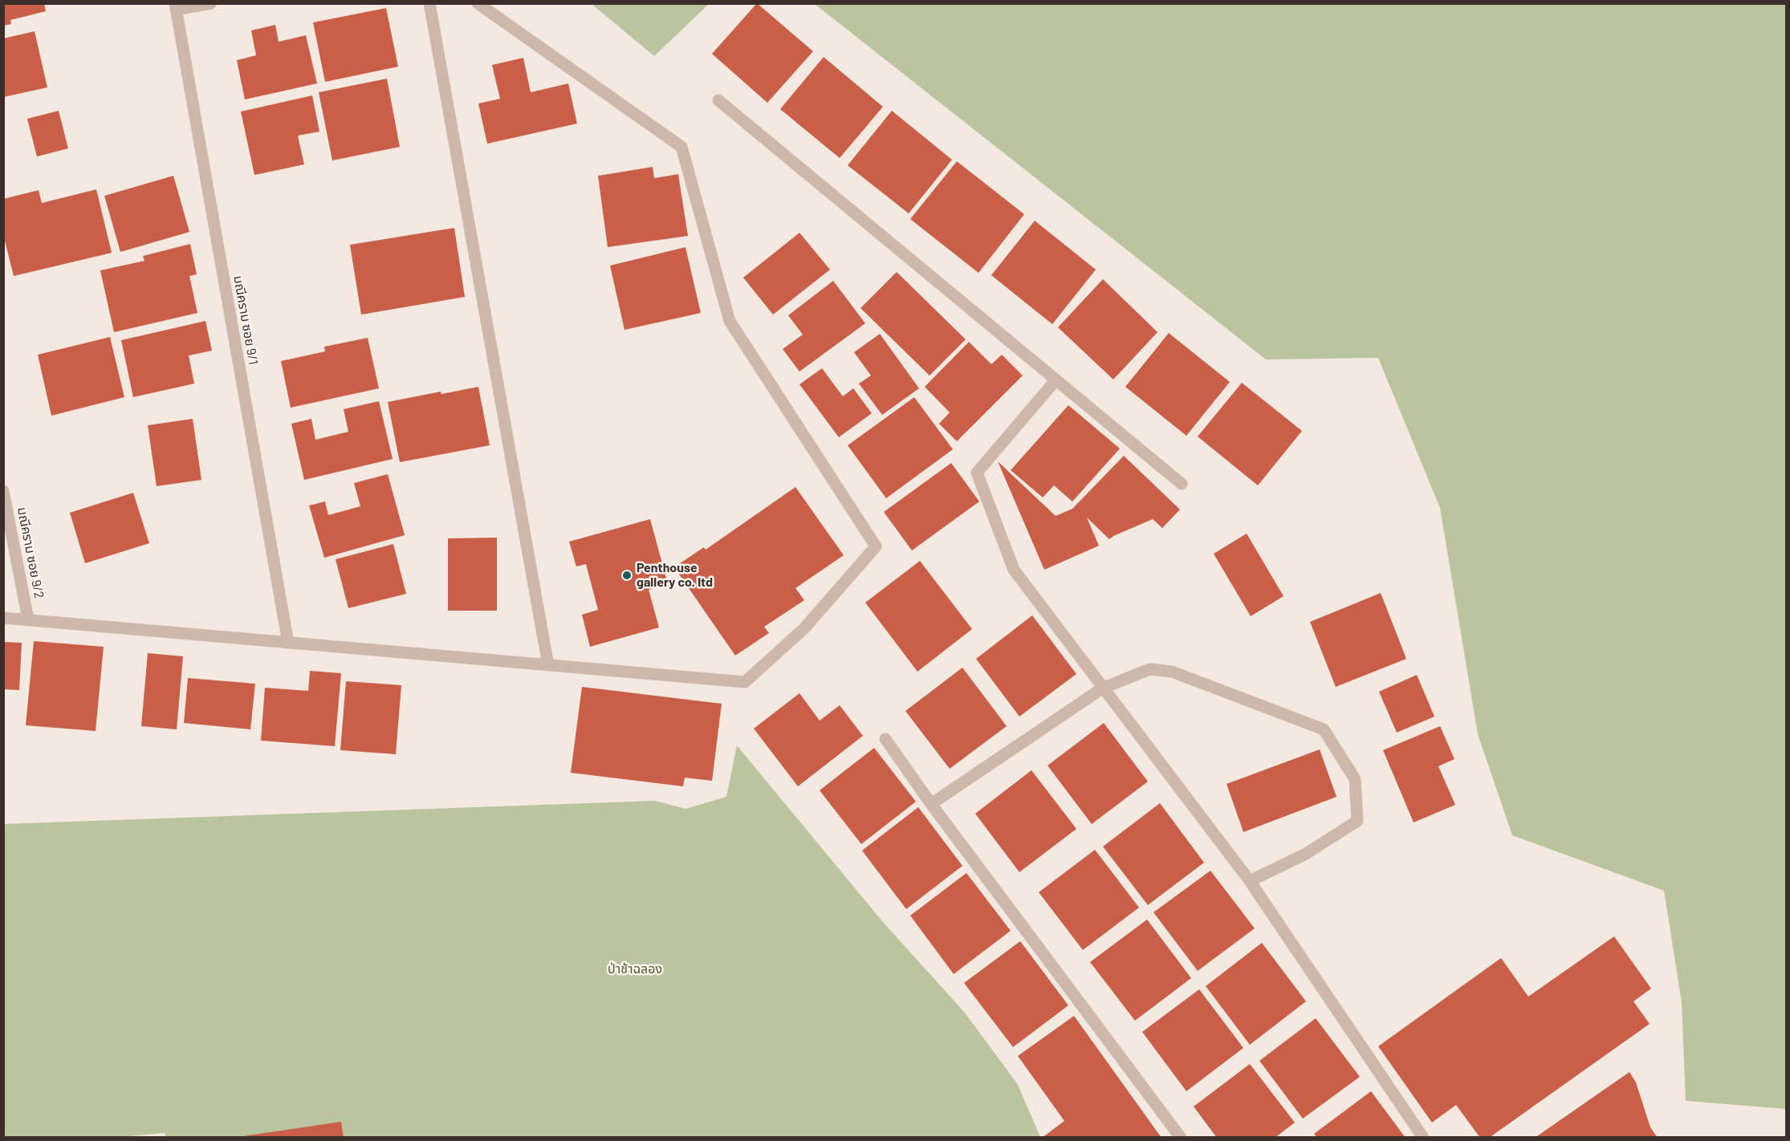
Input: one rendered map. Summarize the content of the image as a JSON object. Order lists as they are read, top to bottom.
{
  "streets": {
    "street": ["มณีคราม ซอย 9/1", "มณีคราม ซอย 9/2"]
  },
  "parks": ["ป่าช้าฉลอง"],
  "places": ["Penthouse gallery co. ltd"]
}
